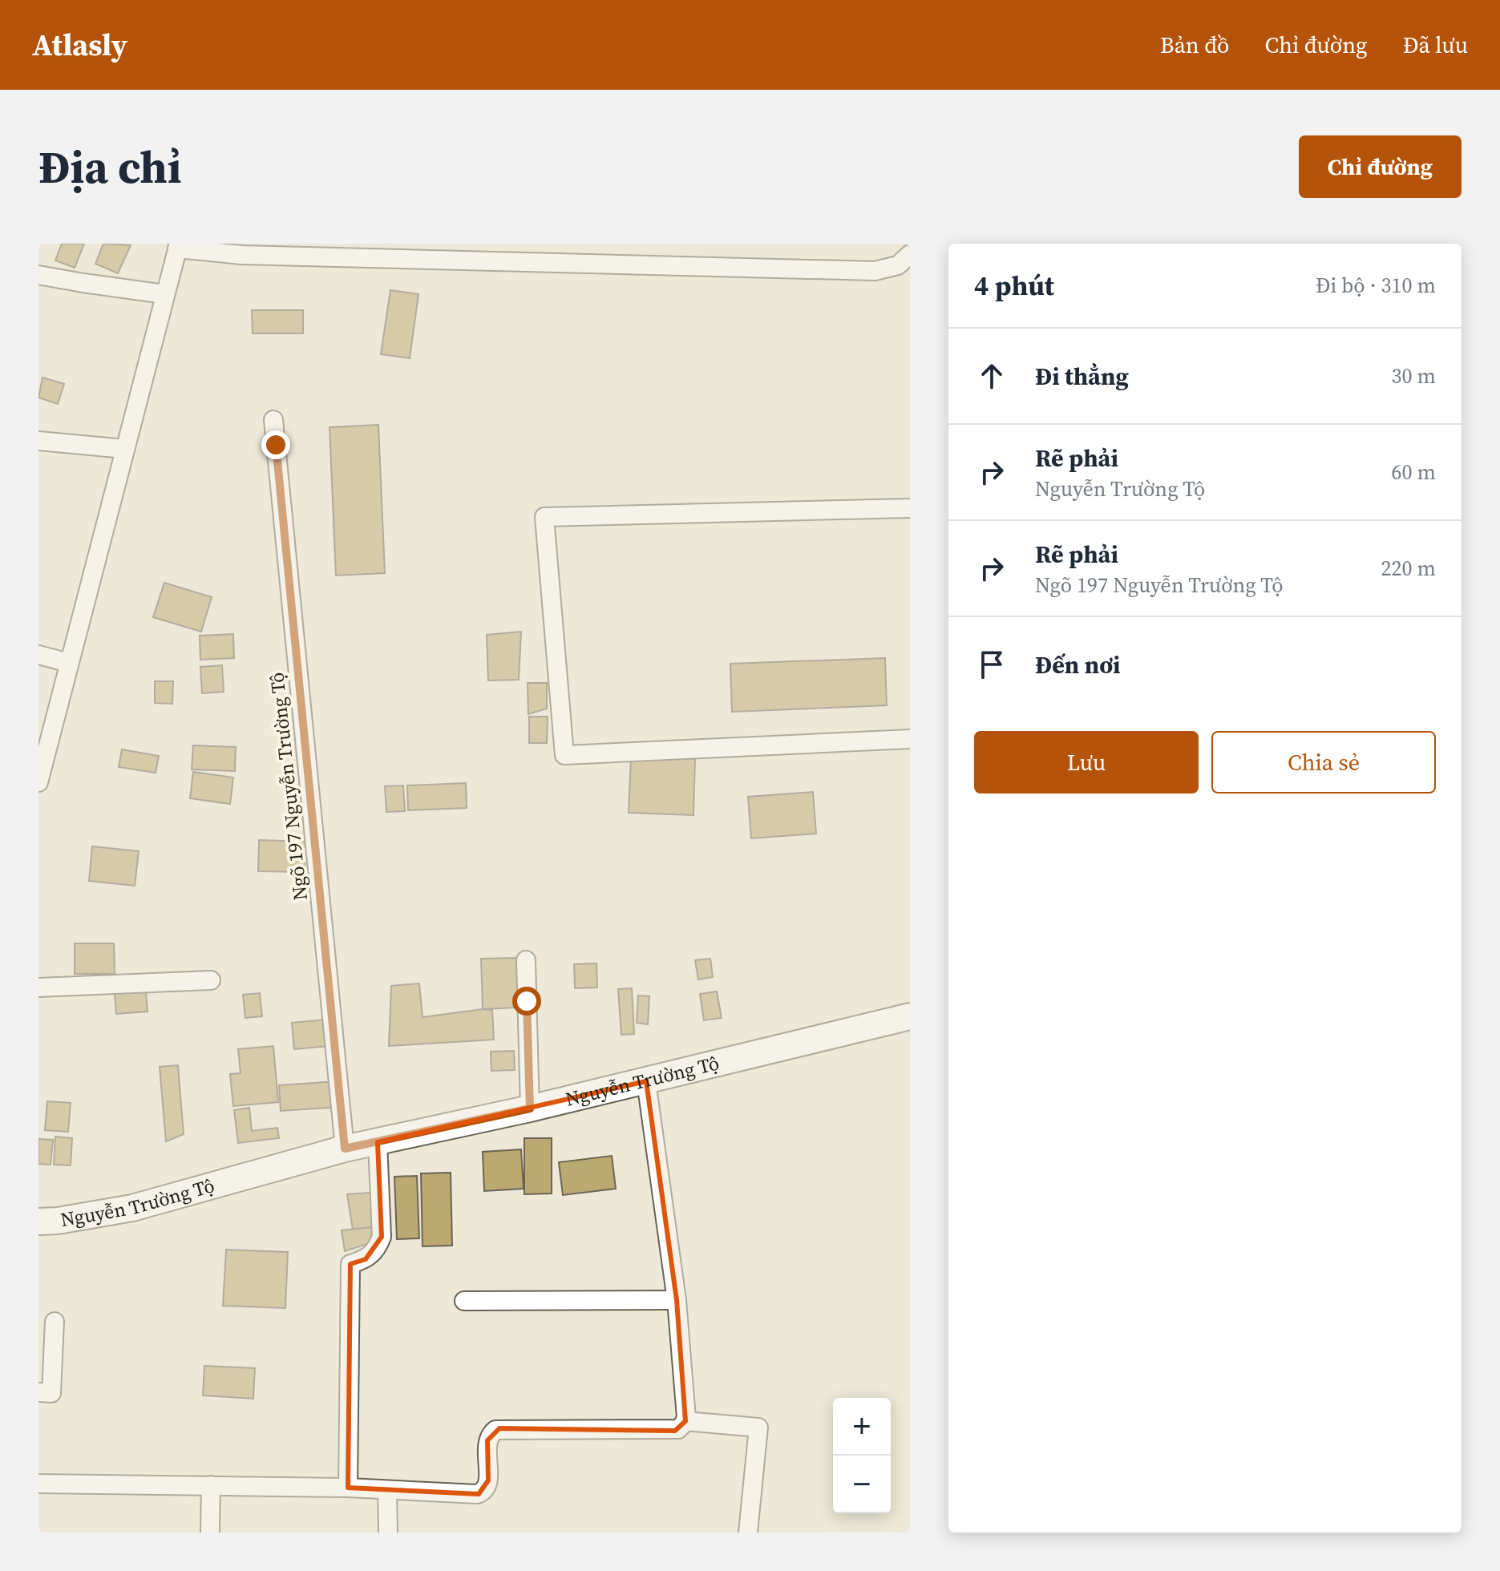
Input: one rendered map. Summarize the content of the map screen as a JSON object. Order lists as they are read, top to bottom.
{
  "streets": {
    "main road": ["Nguyễn Trường Tộ"],
    "street": ["Ngõ 197 Nguyễn Trường Tộ"]
  },
  "crossings": [
    ["Ngõ 197 Nguyễn Trường Tộ", "Nguyễn Trường Tộ"]
  ],
  "page": {
    "header": "Atlasly",
    "nav": ["Bản đồ", "Chỉ đường", "Đã lưu"],
    "buttons": [
      "Chỉ đường",
      ["Lưu", "Chia sẻ"]
    ],
    "title": "Địa chỉ",
    "heading": ["4 phút", "Đi bộ · 310 m"],
    "list": [
      ["Đi thẳng", "30 m"],
      ["Rẽ phải", "Nguyễn Trường Tộ", "60 m"],
      ["Rẽ phải", "Ngõ 197 Nguyễn Trường Tộ", "220 m"],
      "Đến nơi"
    ],
    "map_buttons": ["+", "−"]
  }
}
